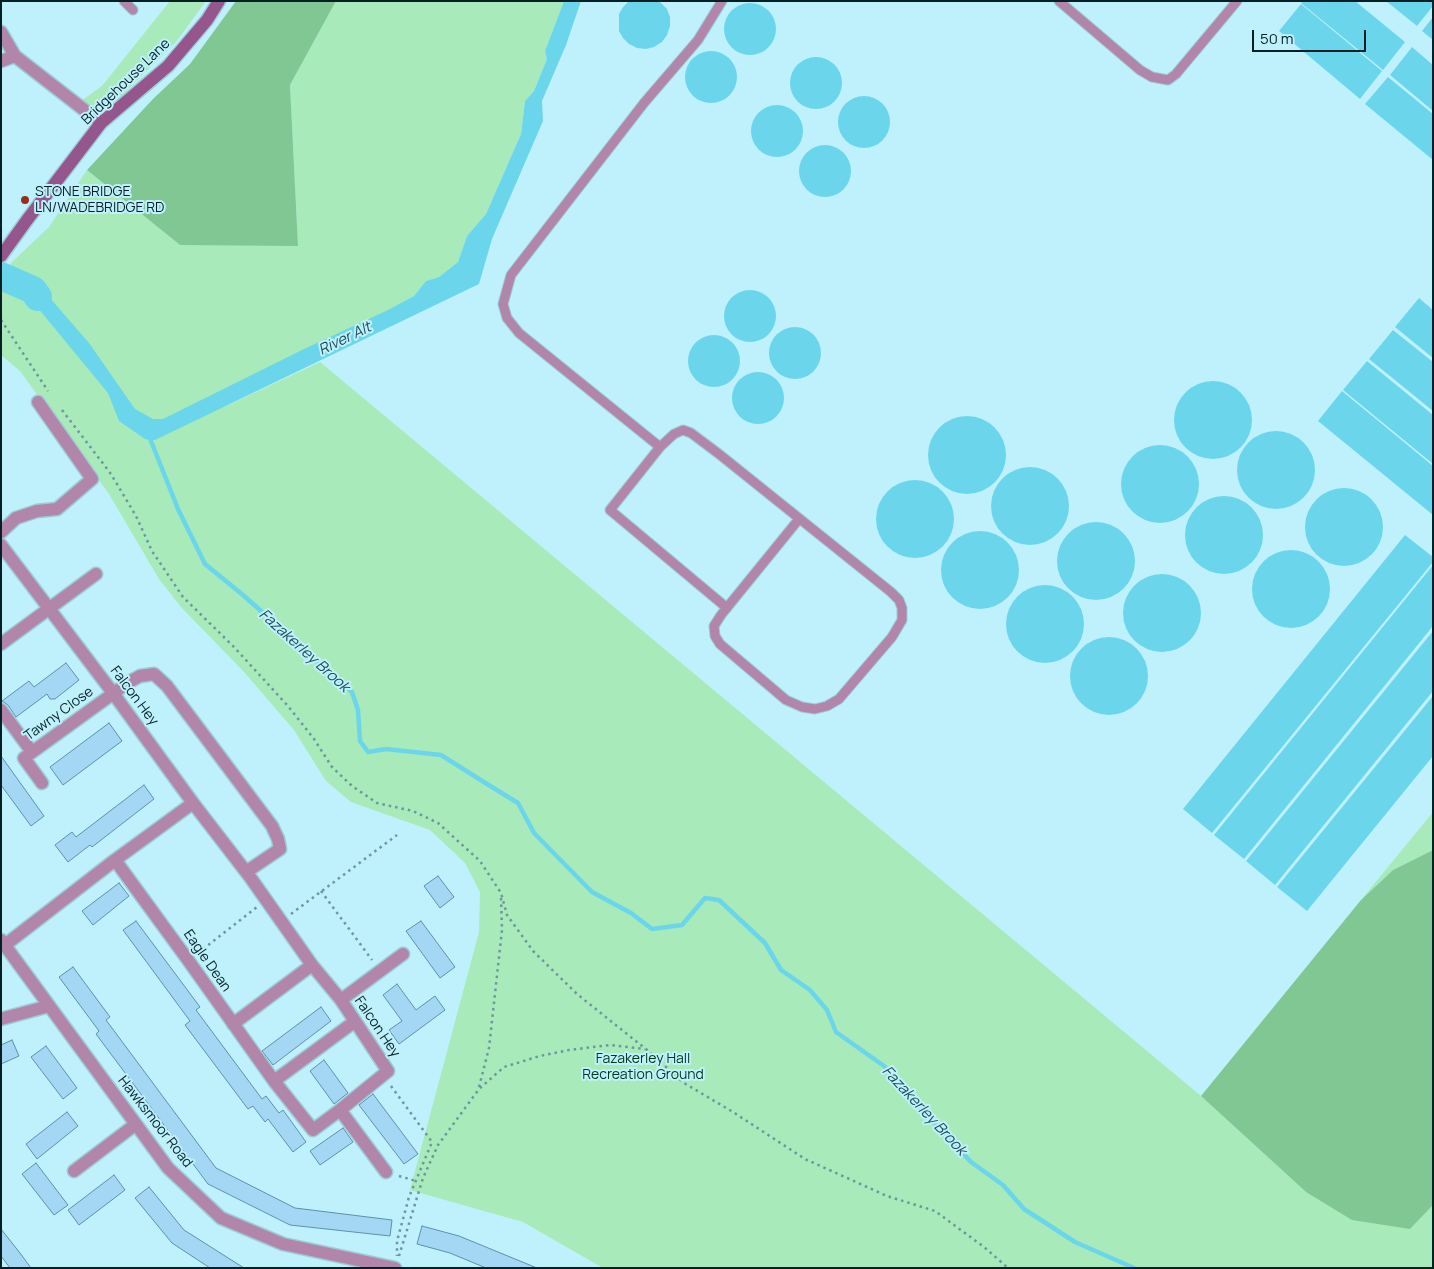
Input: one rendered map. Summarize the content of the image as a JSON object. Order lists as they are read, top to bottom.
{
  "streets": {
    "street": [
      "Bridgehouse Lane",
      "Falcon Hey",
      "Tawny Close",
      "Eagle Dean",
      "Hawksmoor Road"
    ]
  },
  "crossings": [
    ["Falcon Hey", "Tawny Close"],
    ["Falcon Hey", "Eagle Dean"]
  ],
  "water": ["River Alt", "Fazakerley Brook"],
  "parks": ["Fazakerley Hall Recreation Ground"],
  "places": ["STONE BRIDGE LN/WADEBRIDGE RD"],
  "scale_bar": "50 m"
}
